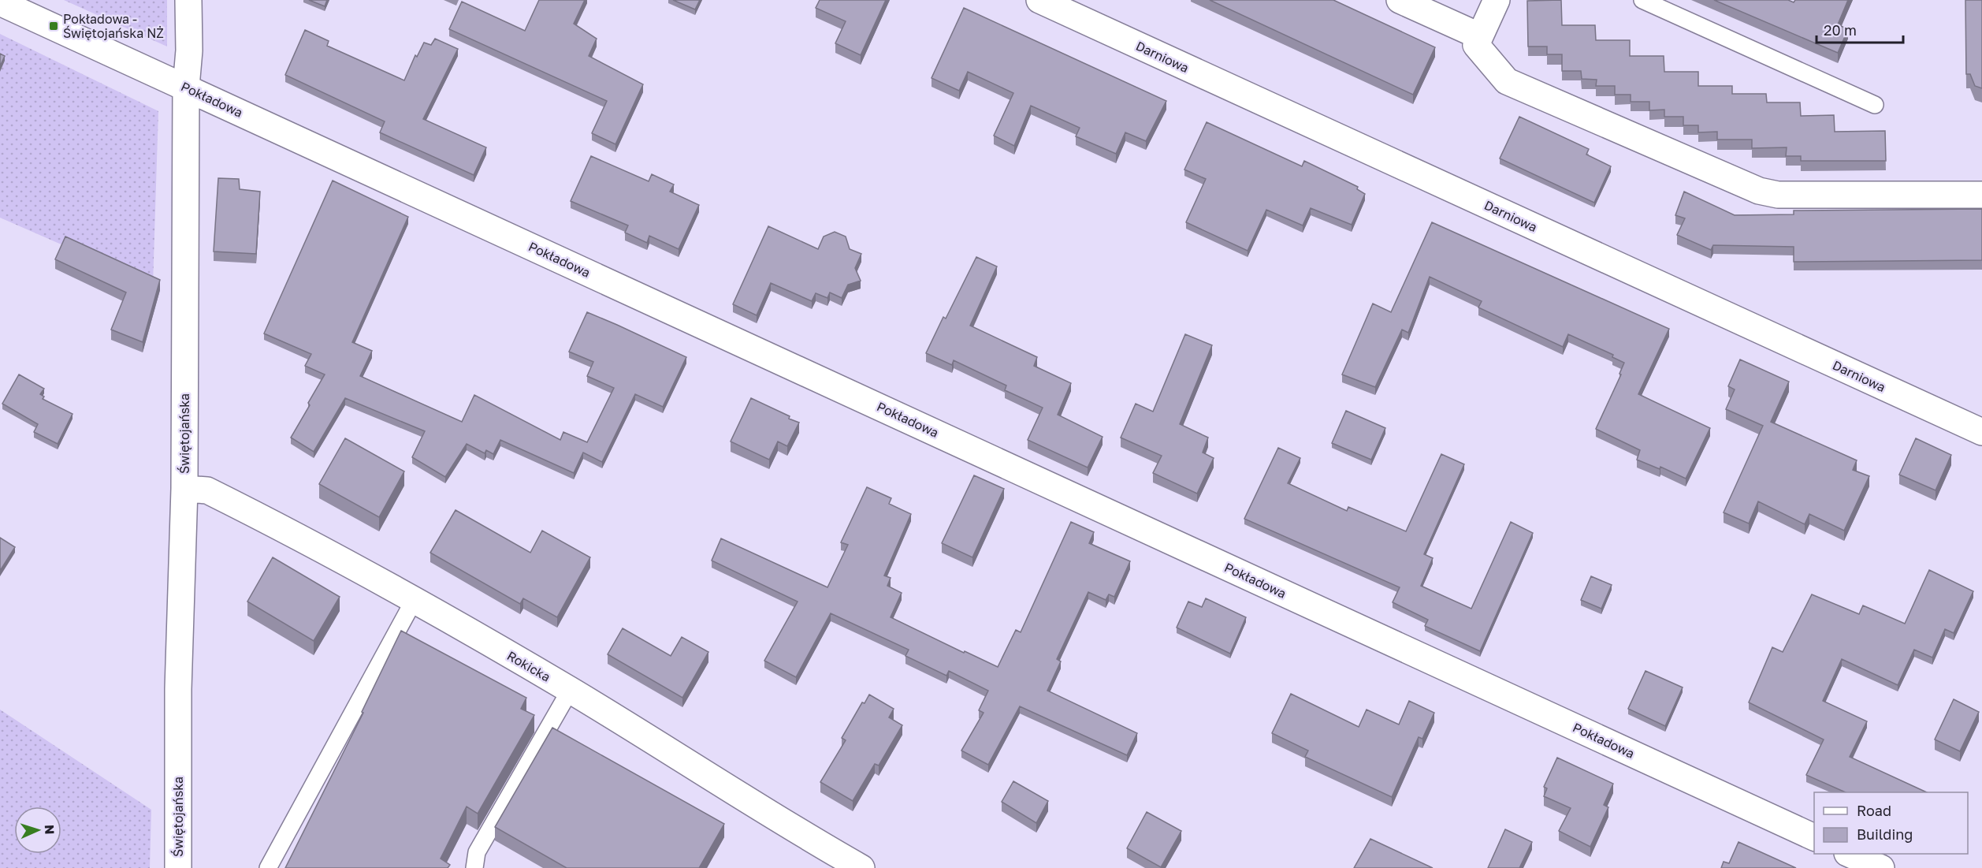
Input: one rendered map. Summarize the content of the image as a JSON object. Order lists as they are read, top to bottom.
{
  "streets": {
    "street": [
      "Darniowa",
      "Pokładowa",
      "Świętojańska",
      "Rokicka"
    ]
  },
  "crossings": [
    ["Pokładowa", "Świętojańska"],
    ["Świętojańska", "Rokicka"]
  ],
  "places": {
    "transit": ["Pokładowa - Świętojańska NŻ"]
  },
  "legend": ["Road", "Building"],
  "scale_bar": "20 m",
  "north": "right"
}
